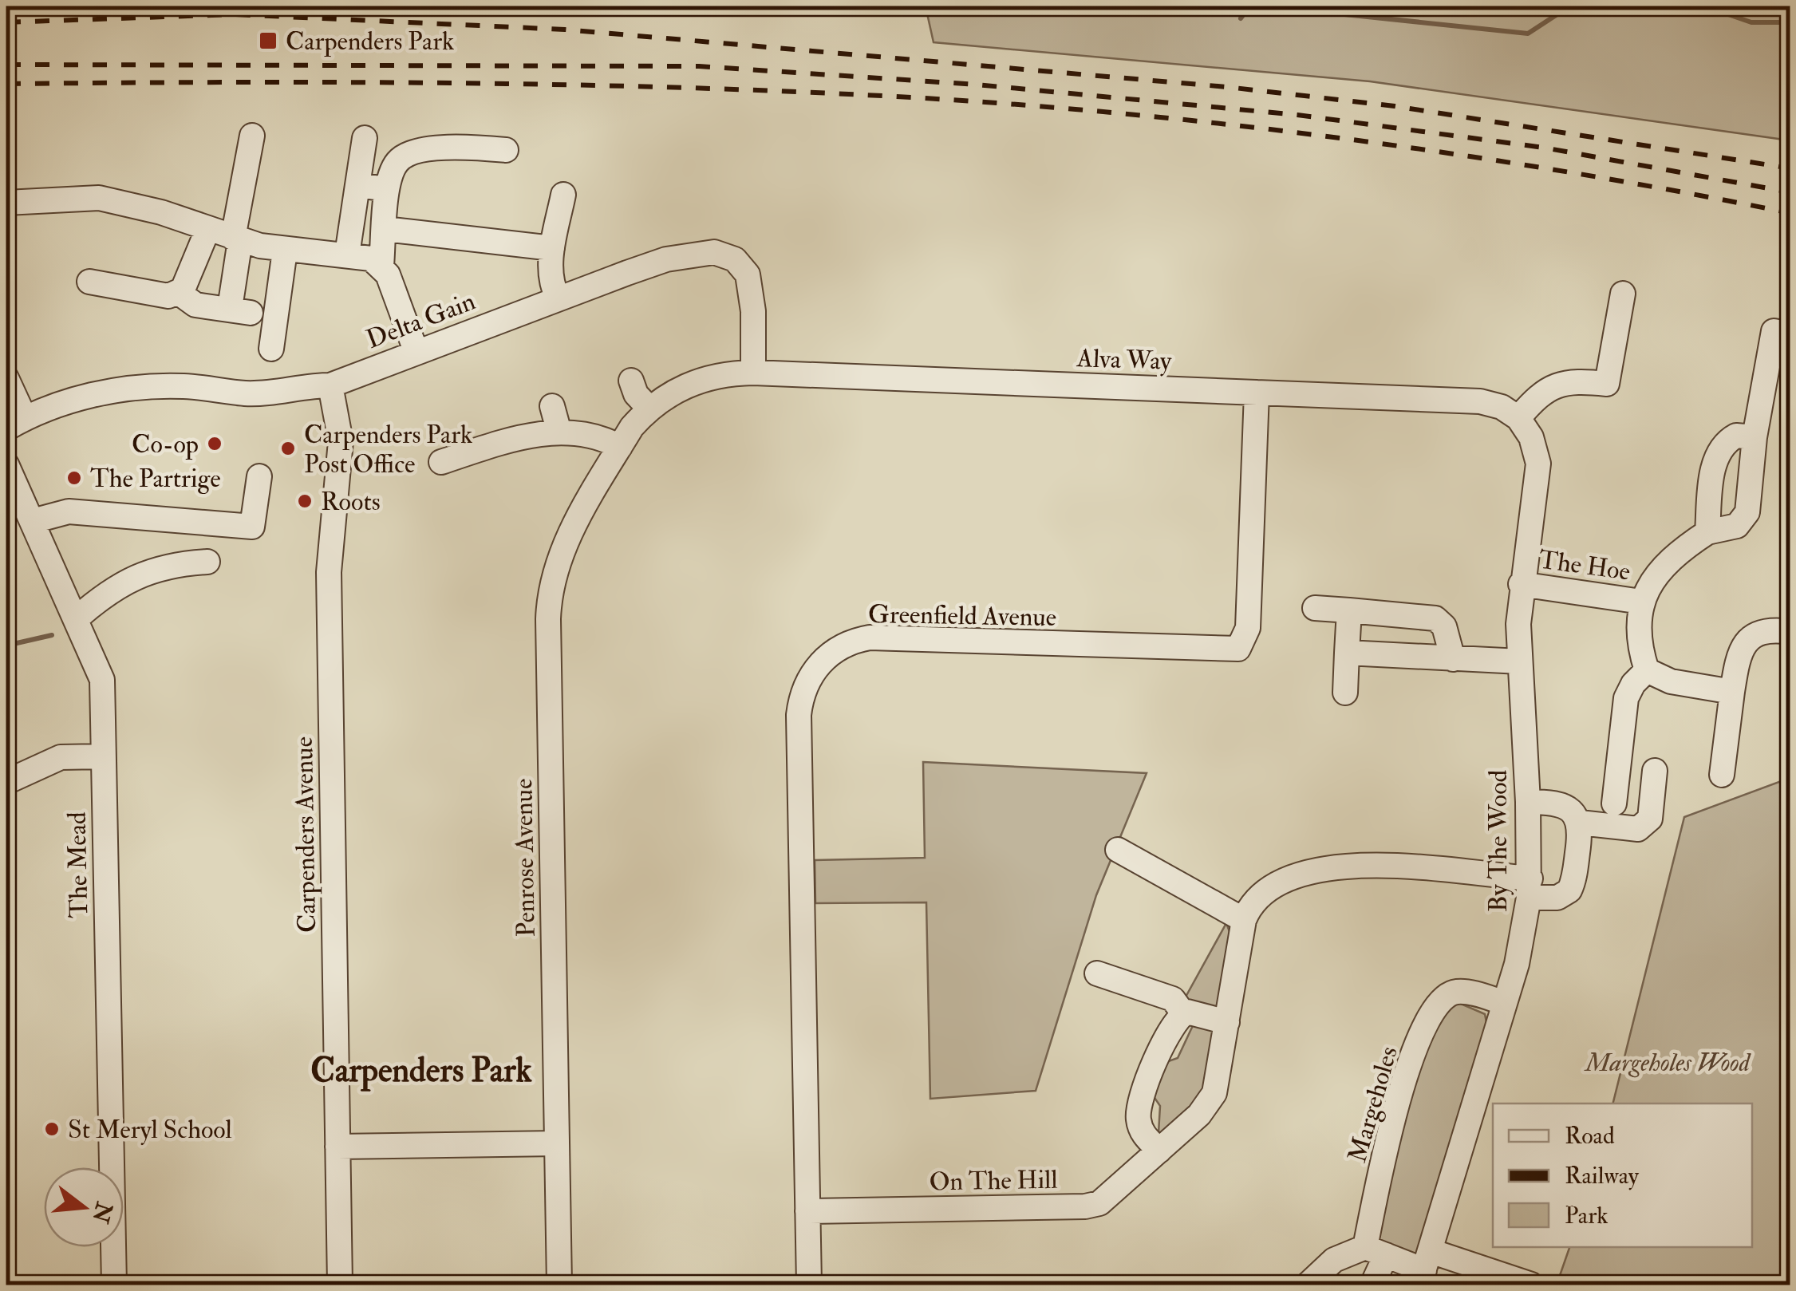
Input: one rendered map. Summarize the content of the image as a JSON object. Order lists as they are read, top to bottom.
{
  "streets": {
    "street": [
      "Delta Gain",
      "Alva Way",
      "The Hoe",
      "Greenfield Avenue",
      "Carpenders Avenue",
      "By The Wood",
      "Penrose Avenue",
      "The Mead",
      "Margeholes",
      "On The Hill"
    ]
  },
  "crossings": [
    ["Delta Gain", "Alva Way"],
    ["Delta Gain", "Carpenders Avenue"],
    ["Delta Gain", "Penrose Avenue"],
    ["Alva Way", "Greenfield Avenue"],
    ["Alva Way", "By The Wood"],
    ["Alva Way", "Penrose Avenue"],
    ["The Hoe", "By The Wood"],
    ["Greenfield Avenue", "On The Hill"],
    ["By The Wood", "Margeholes"],
    ["By The Wood", "On The Hill"]
  ],
  "districts": ["Carpenders Park"],
  "parks": ["Margeholes Wood"],
  "places": {
    "transit": ["Carpenders Park"],
    "other": [
      "Co-op",
      "Carpenders Park Post Office",
      "The Partrige",
      "Roots",
      "St Meryl School"
    ]
  },
  "legend": ["Road", "Railway", "Park"],
  "north": "right"
}
